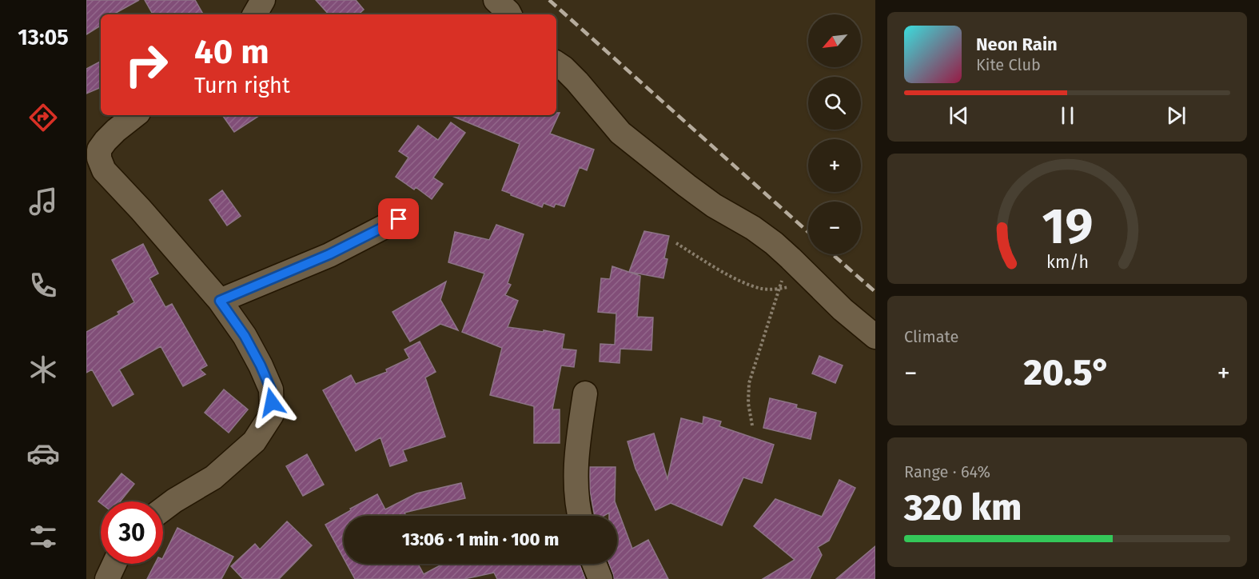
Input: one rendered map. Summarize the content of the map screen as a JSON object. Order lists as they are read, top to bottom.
{
  "north": "bottom left",
  "page": {
    "tabs": "13:05",
    "map_buttons": ["+", "−"],
    "turn": ["40 m", "Turn right"],
    "song": ["Neon Rain", "Kite Club"],
    "tile": [
      "Climate",
      ["Range · 64%", "320 km"]
    ],
    "heat": ["−", "20.5°", "+"],
    "limit": "30",
    "trip": "13:06 · 1 min · 100 m",
    "gauge": ["19", "km/h"]
  }
}
